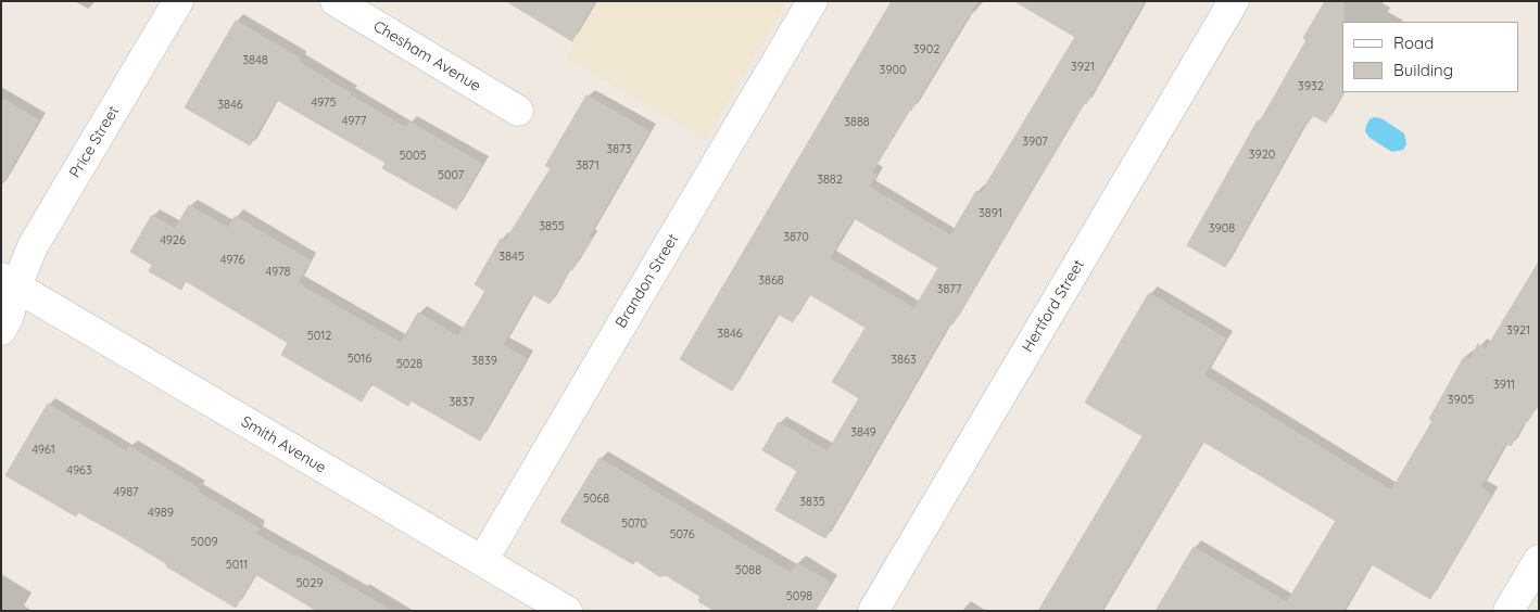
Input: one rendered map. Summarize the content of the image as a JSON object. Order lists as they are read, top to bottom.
{
  "streets": {
    "street": [
      "Chesham Avenue",
      "Price Street",
      "Brandon Street",
      "Hertford Street",
      "Smith Avenue"
    ]
  },
  "crossings": [
    ["Price Street", "Smith Avenue"],
    ["Brandon Street", "Smith Avenue"]
  ],
  "house_numbers": [
    "3902",
    "3848",
    "3921",
    "3900",
    "3932",
    "4975",
    "3846",
    "4977",
    "3888",
    "3907",
    "3873",
    "3920",
    "5005",
    "3871",
    "5007",
    "3882",
    "3891",
    "3855",
    "3908",
    "3870",
    "4926",
    "3845",
    "4976",
    "4978",
    "3868",
    "3877",
    "3921",
    "3846",
    "5012",
    "5016",
    "3863",
    "3839",
    "5028",
    "3911",
    "3905",
    "3837",
    "3849",
    "4961",
    "4963",
    "4987",
    "5068",
    "3835",
    "4989",
    "5070",
    "5076",
    "5009",
    "5011",
    "5088",
    "5029",
    "5098"
  ],
  "legend": ["Road", "Building"]
}
